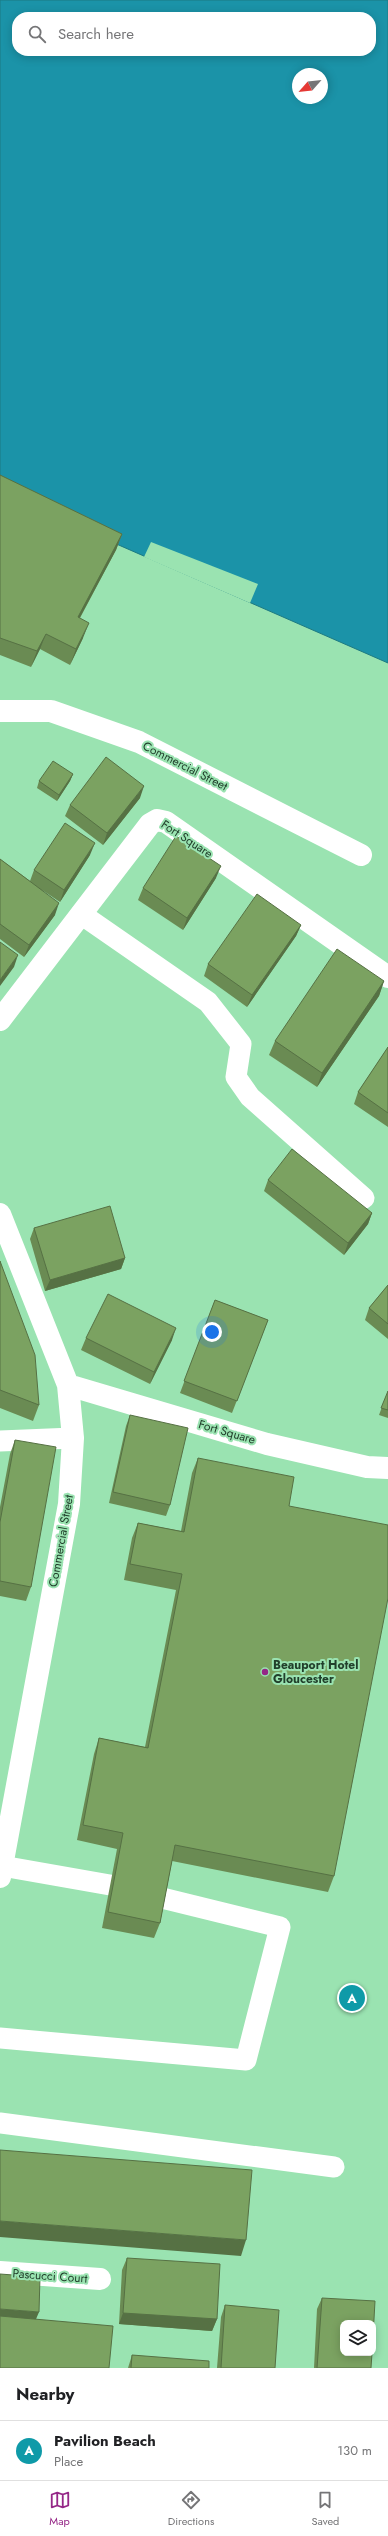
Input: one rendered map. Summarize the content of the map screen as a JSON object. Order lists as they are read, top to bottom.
{
  "streets": {
    "street": ["Commercial Street", "Fort Square", "Pascucci Court"]
  },
  "crossings": [
    ["Commercial Street", "Fort Square"]
  ],
  "places": ["Beauport Hotel Gloucester"],
  "north": "bottom left",
  "page": {
    "search": "Search here",
    "pins": "A",
    "heading": "Nearby",
    "list": [
      {
        "mark": "A",
        "name": "Pavilion Beach",
        "note": "Place",
        "value": "130 m"
      }
    ],
    "nav": ["Map", "Directions", "Saved"]
  }
}
